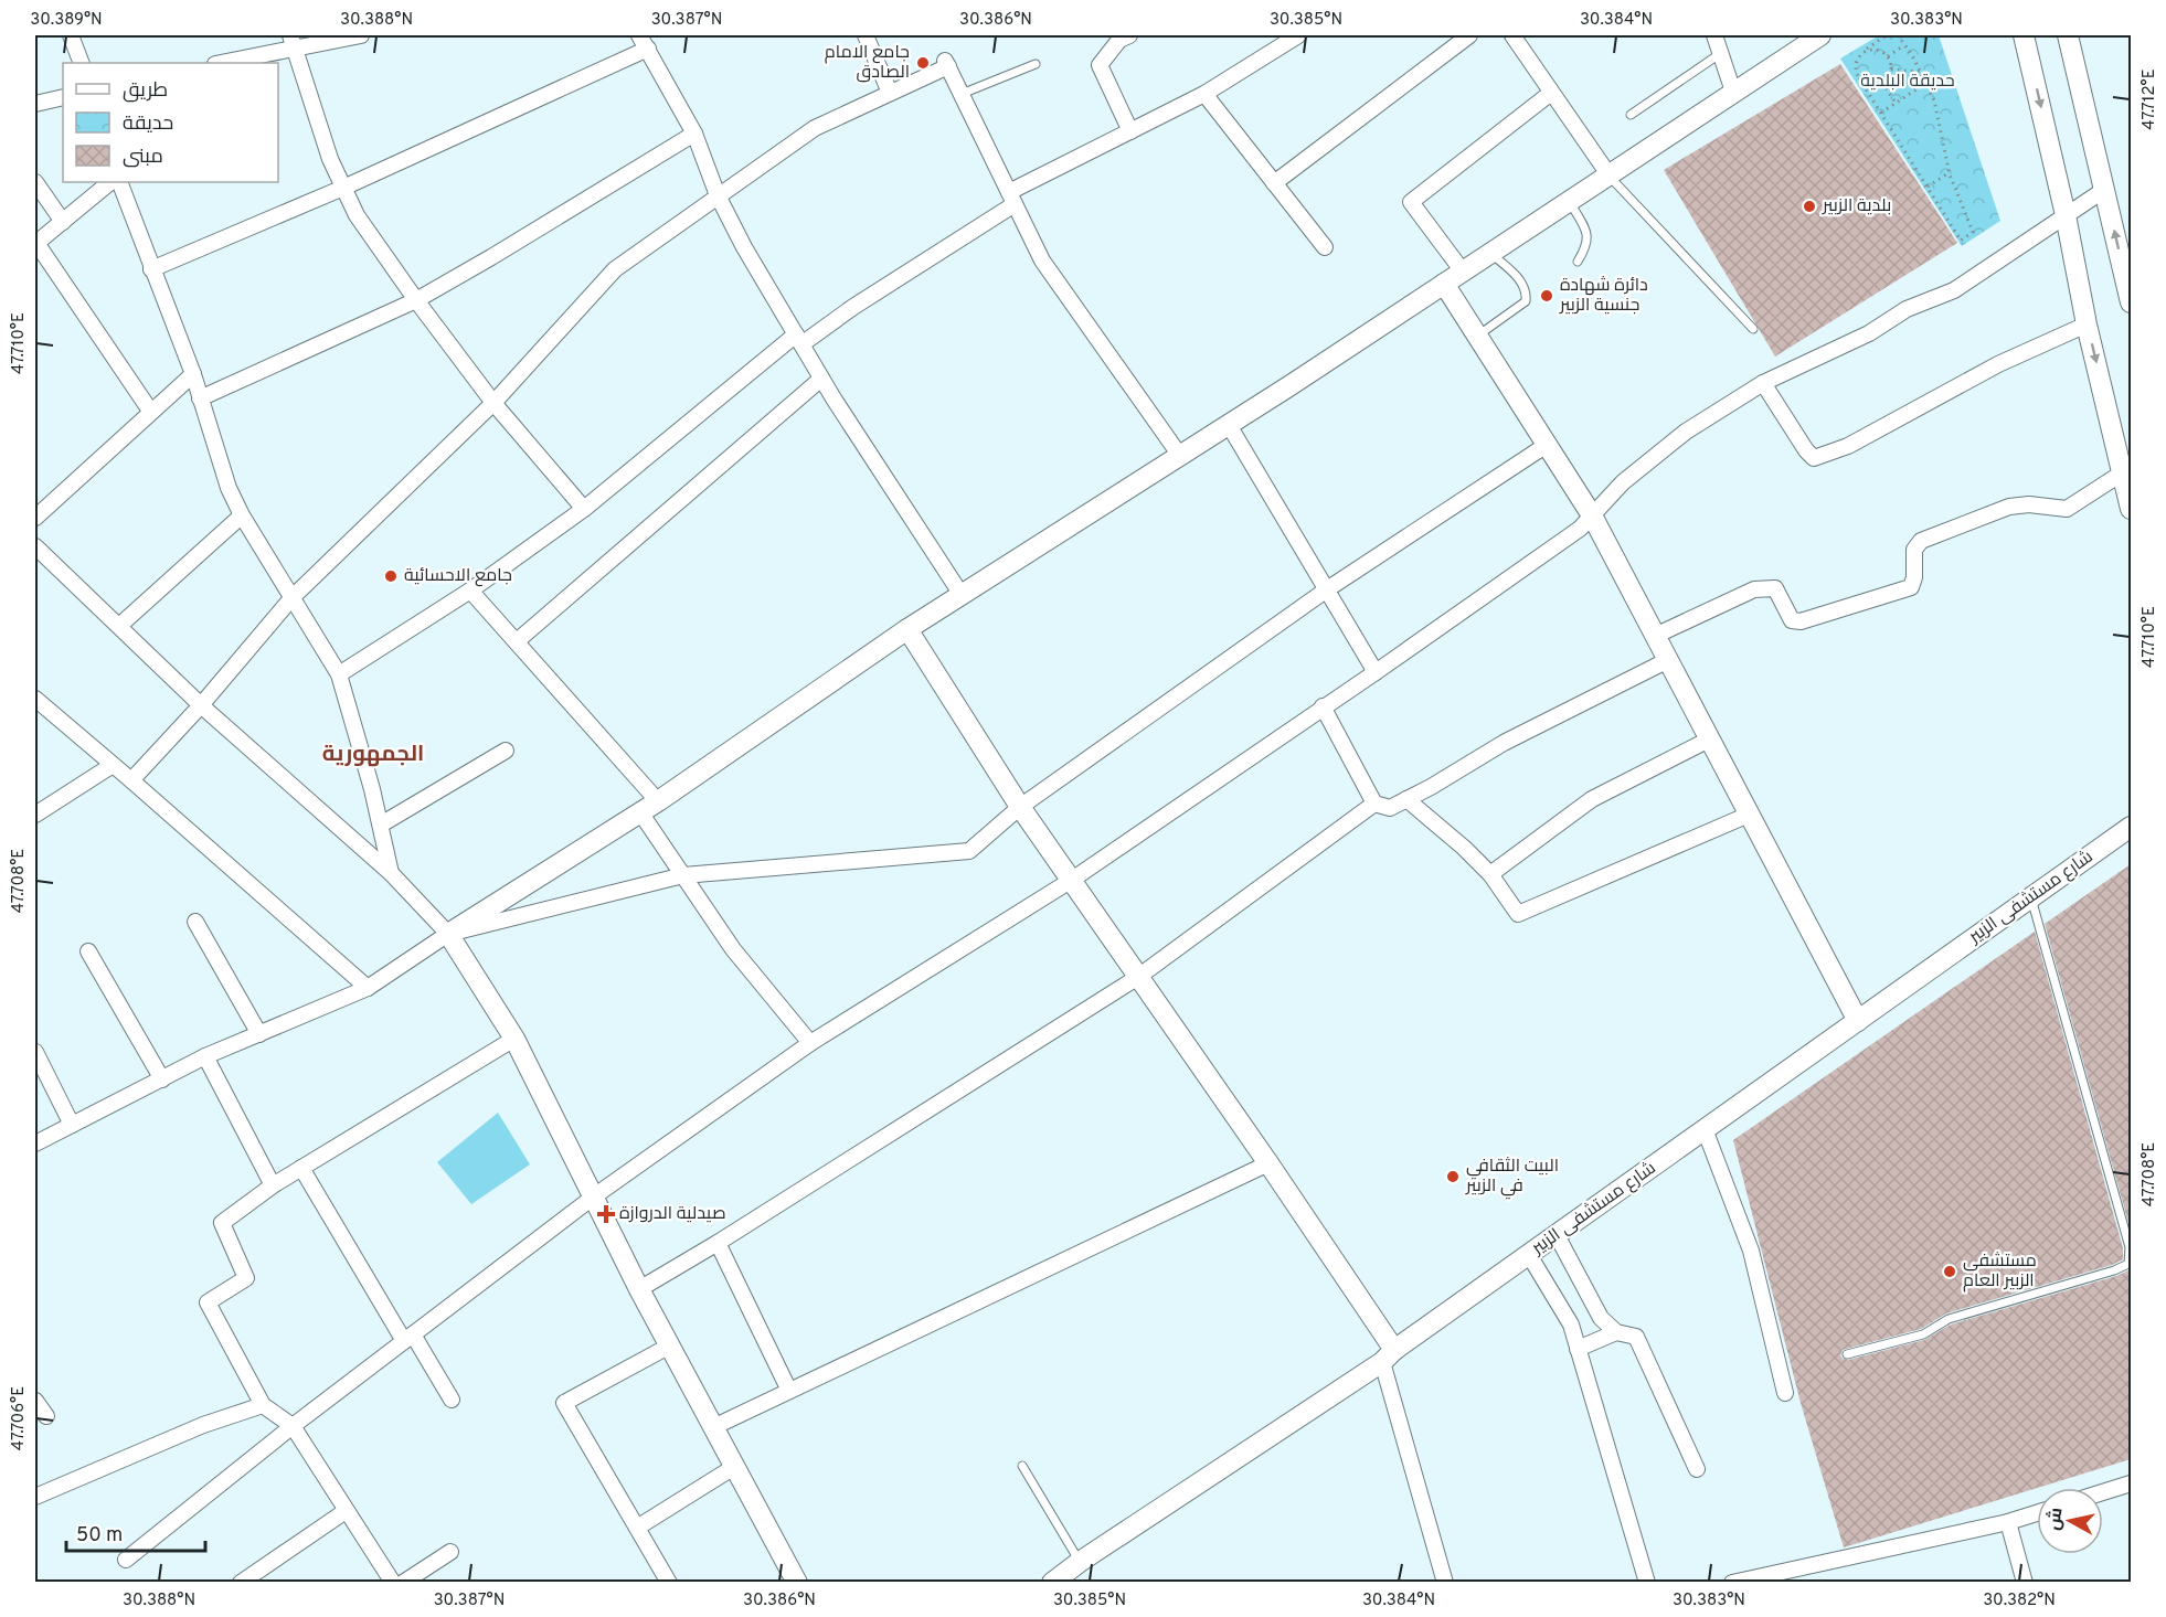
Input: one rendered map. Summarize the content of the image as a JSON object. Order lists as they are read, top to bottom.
{
  "streets": {
    "street": ["شارع مستشفى الزبير"]
  },
  "districts": ["الجمهورية"],
  "parks": ["حديقة البلدية"],
  "places": {
    "other": [
      "جامع الامام الصادق",
      "بلدية الزبير",
      "دائرة شهادة جنسية الزبير",
      "جامع الاحسائية",
      "البيت الثقافي في الزبير",
      "مستشفى الزبير العام"
    ],
    "health": ["صيدلية الدروازة"]
  },
  "legend": ["طريق", "حديقة", "مبنى"],
  "scale_bar": "50 m",
  "north": "left",
  "coordinates": [
    "30.389°N",
    "30.388°N",
    "30.387°N",
    "30.386°N",
    "30.385°N",
    "30.384°N",
    "30.383°N",
    "47.712°E",
    "47.710°E",
    "47.708°E",
    "47.706°E",
    "30.382°N"
  ]
}
